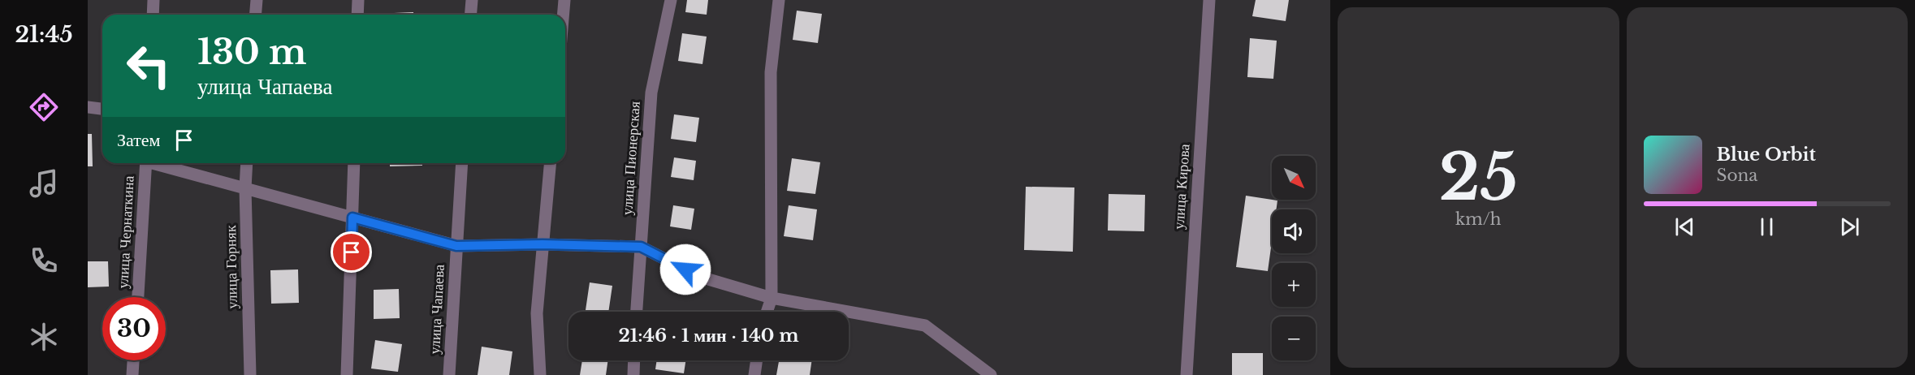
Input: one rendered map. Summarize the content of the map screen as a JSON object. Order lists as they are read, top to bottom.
{
  "streets": {
    "street": [
      "улица Пионерская",
      "улица Кирова",
      "улица Чернаткина",
      "улица Горняк",
      "улица Чапаева"
    ]
  },
  "north": "bottom right",
  "page": {
    "tabs": "21:45",
    "tile": ["25", "km/h"],
    "turn": ["130 m", "улица Чапаева"],
    "then": "Затем",
    "song": ["Blue Orbit", "Sona"],
    "map_buttons": ["+", "−"],
    "limit": "30",
    "trip": "21:46 · 1 мин · 140 m"
  }
}
